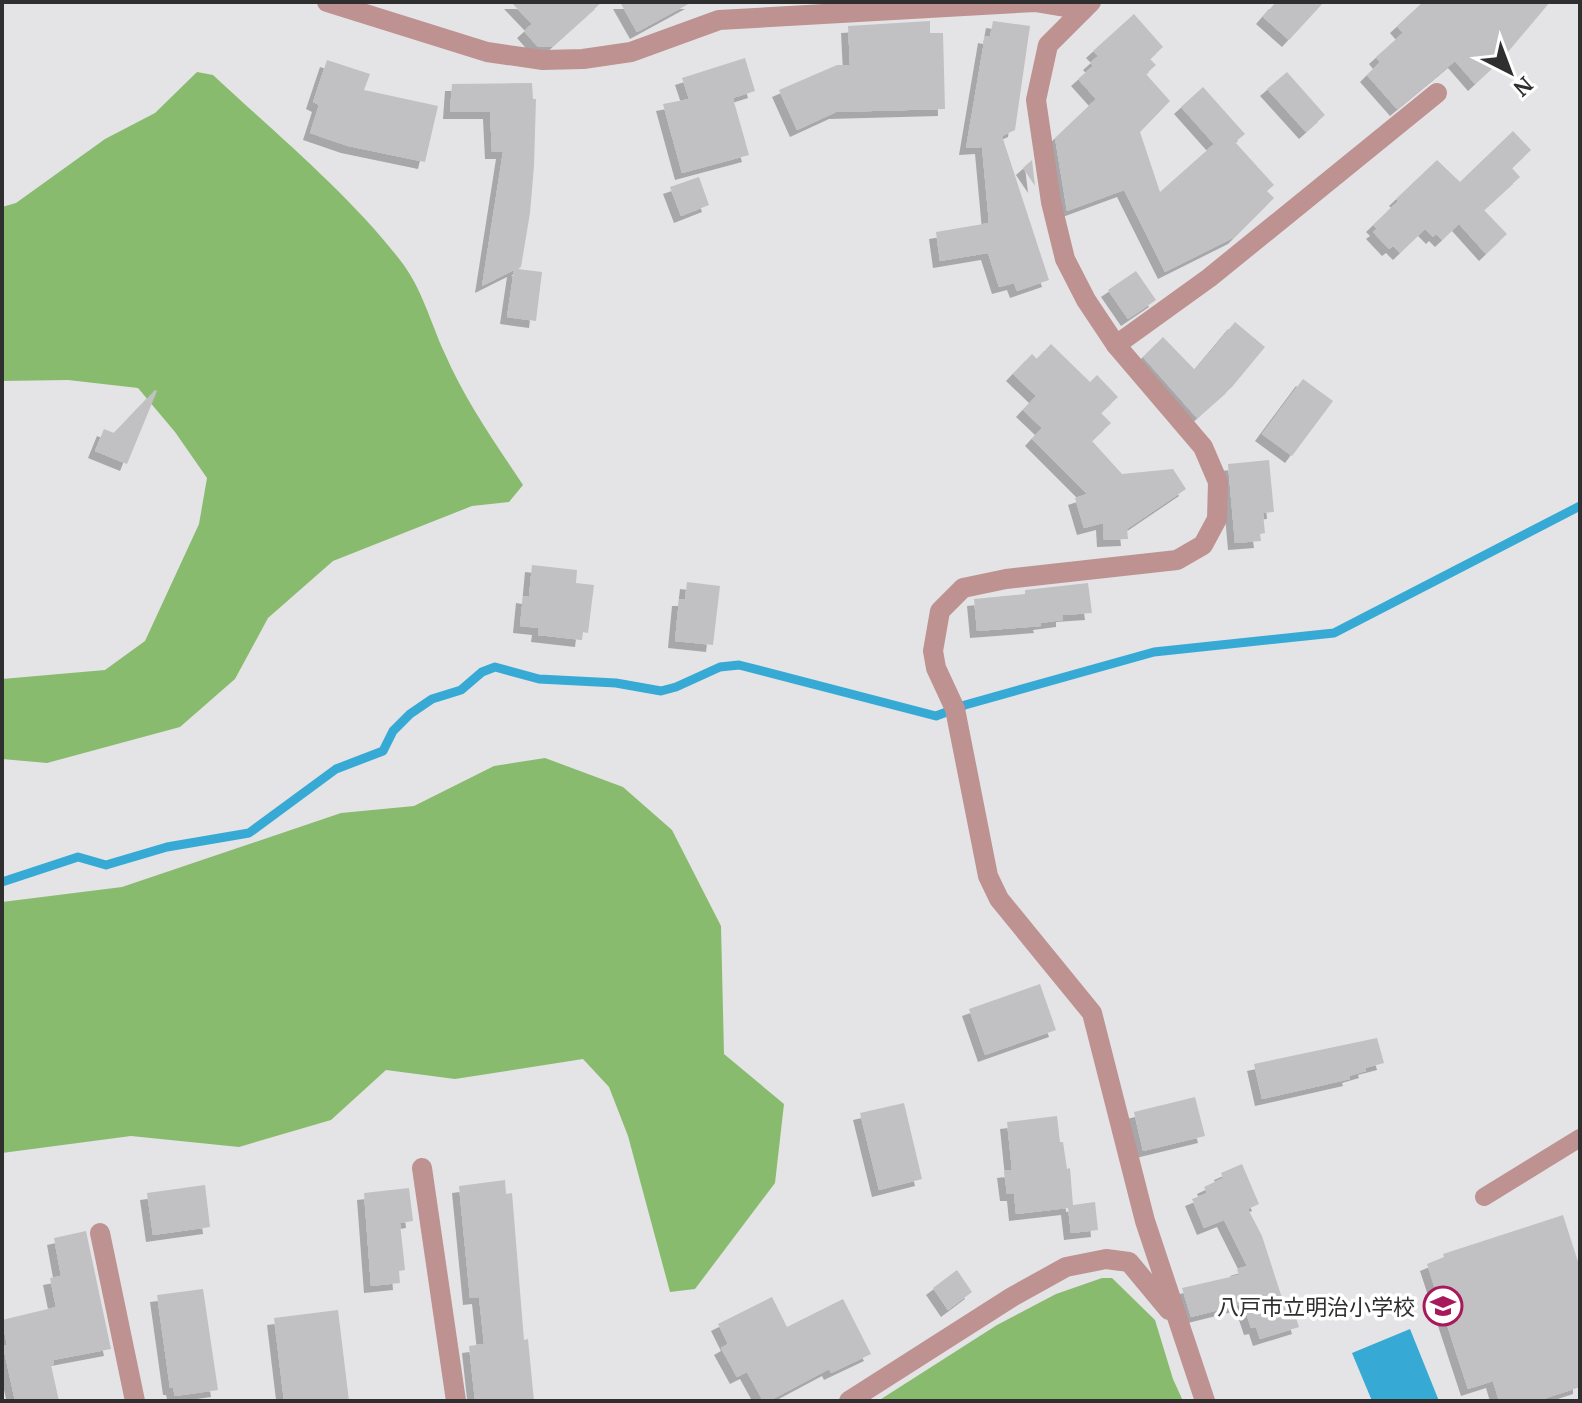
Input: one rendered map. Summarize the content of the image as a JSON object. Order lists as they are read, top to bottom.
{
  "places": {
    "school or university": ["八戸市立明治小学校"]
  },
  "north": "bottom right"
}
